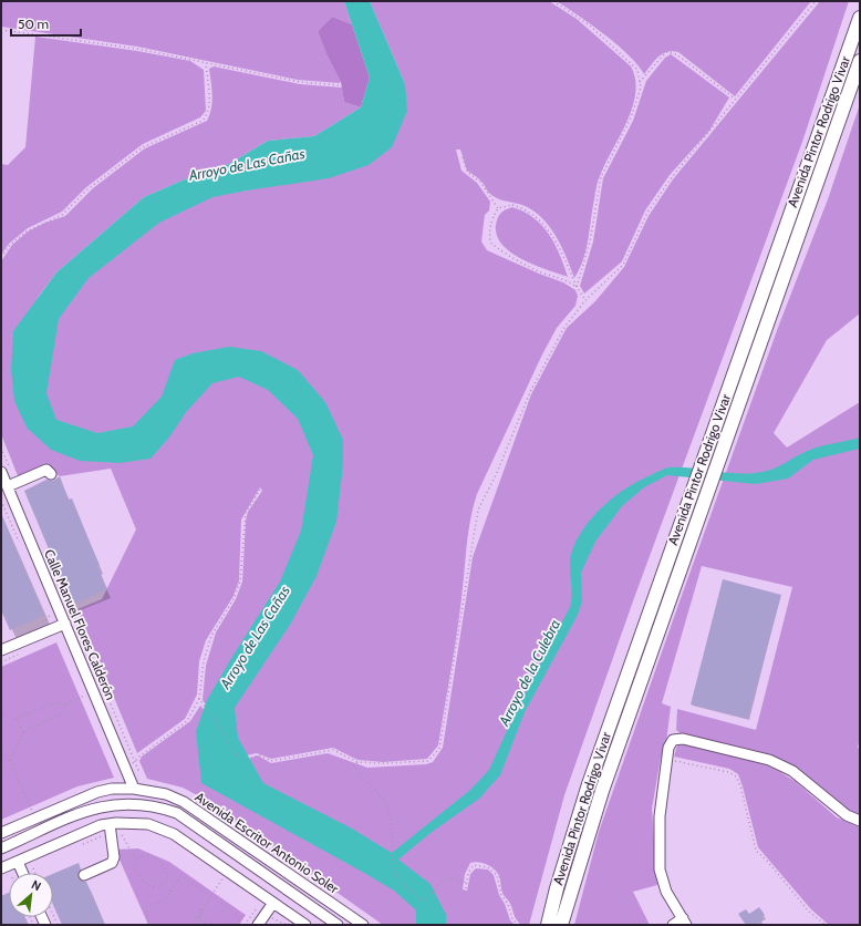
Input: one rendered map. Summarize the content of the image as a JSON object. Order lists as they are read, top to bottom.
{
  "streets": {
    "main road": ["Avenida Pintor Rodrigo Vivar"],
    "street": ["Calle Manuel Flores Calderón", "Avenida Escritor Antonio Soler"]
  },
  "crossings": [
    ["Calle Manuel Flores Calderón", "Avenida Escritor Antonio Soler"]
  ],
  "water": ["Arroyo de Las Cañas", "Arroyo de la Culebra"],
  "scale_bar": "50 m",
  "north": "top right"
}
